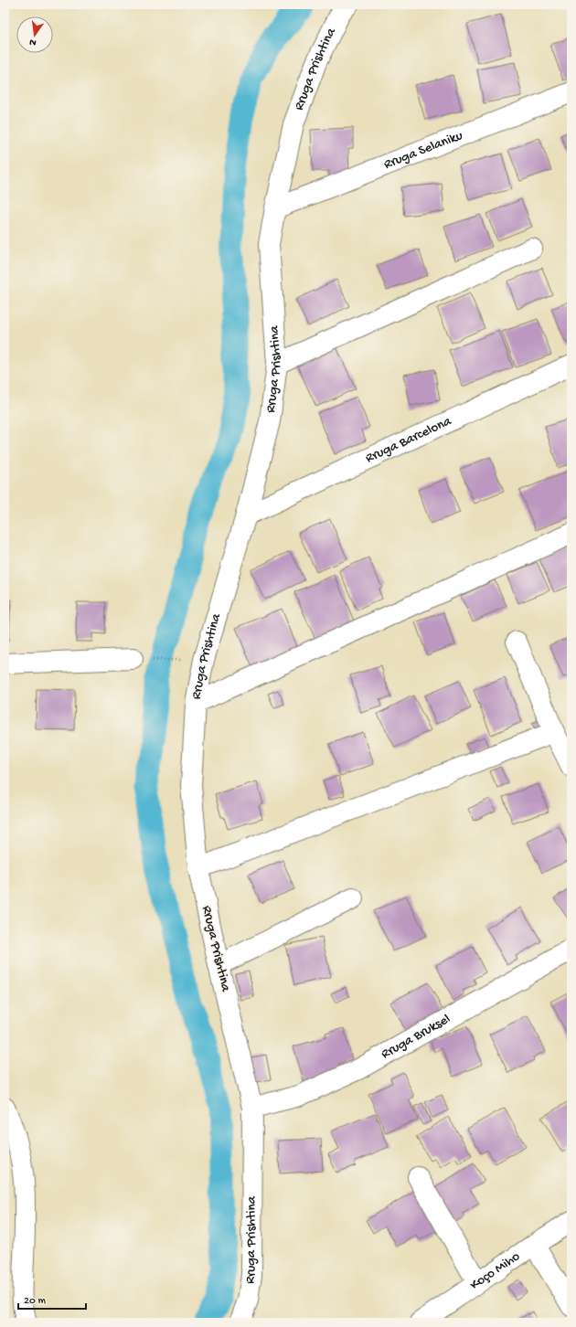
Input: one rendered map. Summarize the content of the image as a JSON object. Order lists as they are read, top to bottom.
{
  "streets": {
    "street": [
      "Rruga Prishtina",
      "Rruga Selaniku",
      "Rruga Barcelona",
      "Rruga Bruksel",
      "Koço Miho"
    ]
  },
  "crossings": [
    ["Rruga Prishtina", "Rruga Selaniku"],
    ["Rruga Prishtina", "Rruga Barcelona"],
    ["Rruga Prishtina", "Rruga Bruksel"]
  ],
  "scale_bar": "20 m",
  "north": "bottom"
}
